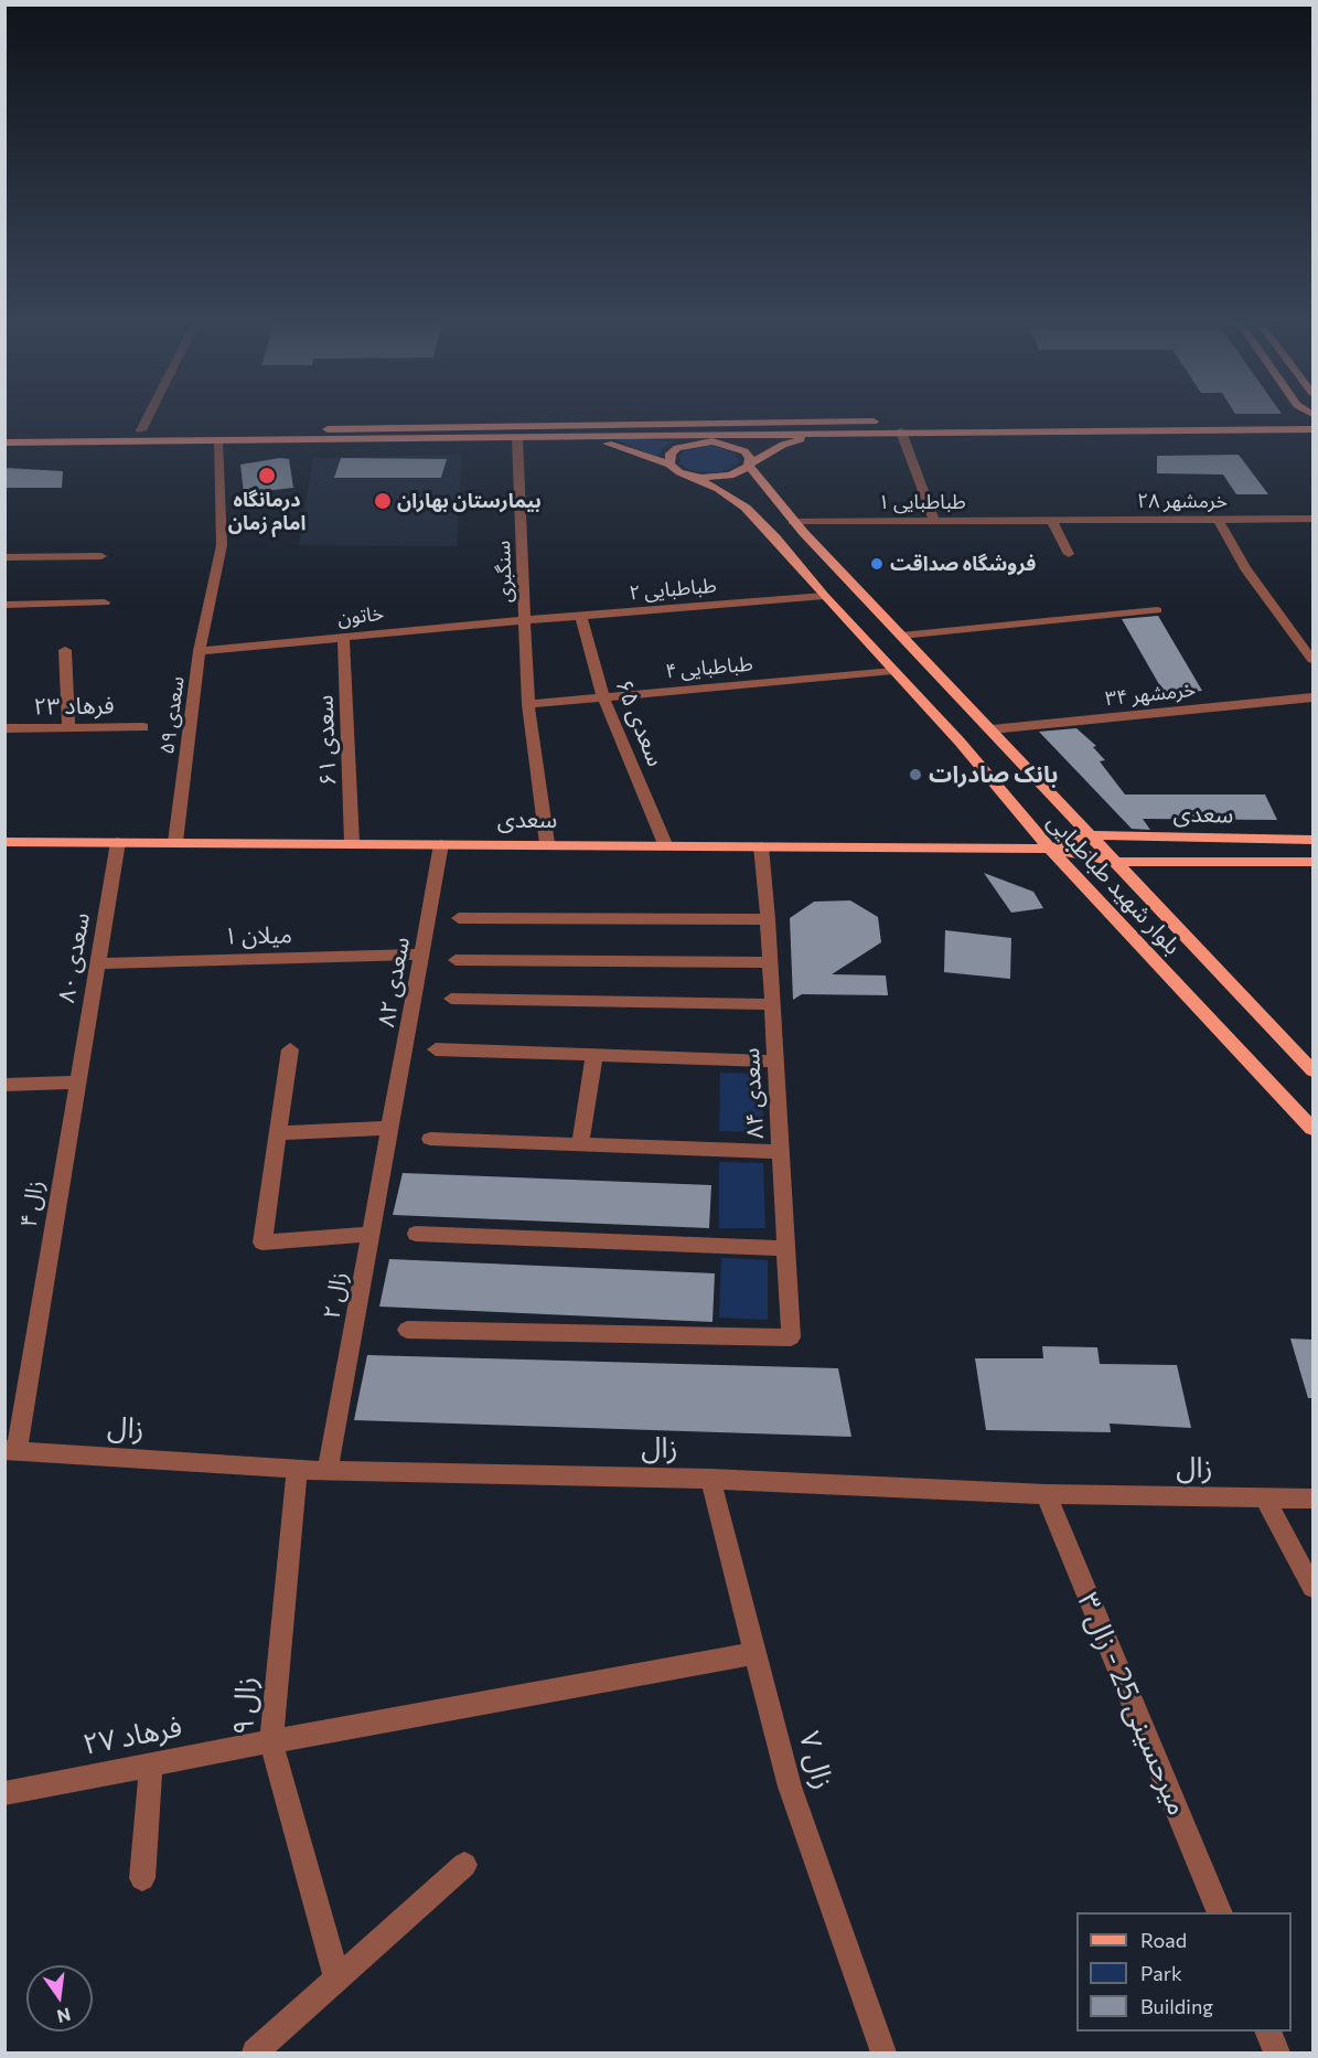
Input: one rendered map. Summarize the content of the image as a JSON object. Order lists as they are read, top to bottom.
{
  "streets": {
    "main road": ["سعدی", "بلوار شهید طباطبایی"],
    "street": [
      "خرمشهر ۲۸",
      "طباطبایی ۱",
      "سنگبری",
      "طباطبایی ۲",
      "خاتون",
      "طباطبایی ۴",
      "خرمشهر ۳۴",
      "فرهاد ۲۳",
      "سعدی ۵۹",
      "سعدی ۶۵",
      "سعدی ۶۱",
      "میلان ۱",
      "سعدی ۸۰",
      "سعدی ۸۲",
      "سعدی ۸۴",
      "زال ۴",
      "زال ۲",
      "زال",
      "میرحسینی 25 - زال ۳",
      "زال ۹",
      "فرهاد ۲۷",
      "زال ۷"
    ]
  },
  "crossings": [
    ["خرمشهر ۲۸", "طباطبایی ۱"],
    ["طباطبایی ۱", "بلوار شهید طباطبایی"],
    ["سنگبری", "طباطبایی ۲"],
    ["سنگبری", "خاتون"],
    ["سنگبری", "طباطبایی ۴"],
    ["سنگبری", "سعدی"],
    ["طباطبایی ۲", "خاتون"],
    ["طباطبایی ۲", "سعدی ۶۵"],
    ["طباطبایی ۲", "بلوار شهید طباطبایی"],
    ["خاتون", "سعدی ۵۹"],
    ["خاتون", "سعدی ۶۱"],
    ["طباطبایی ۴", "سعدی ۶۵"],
    ["طباطبایی ۴", "بلوار شهید طباطبایی"],
    ["خرمشهر ۳۴", "بلوار شهید طباطبایی"],
    ["سعدی ۵۹", "سعدی"],
    ["سعدی ۶۵", "سعدی"],
    ["سعدی ۶۱", "سعدی"],
    ["سعدی", "بلوار شهید طباطبایی"],
    ["سعدی", "سعدی ۸۰"],
    ["سعدی", "سعدی ۸۲"],
    ["سعدی", "سعدی ۸۴"],
    ["میلان ۱", "سعدی ۸۰"],
    ["میلان ۱", "سعدی ۸۲"],
    ["سعدی ۸۰", "زال ۴"],
    ["سعدی ۸۲", "زال ۲"],
    ["زال ۴", "زال"],
    ["زال ۲", "زال"],
    ["زال", "میرحسینی 25 - زال ۳"],
    ["زال", "زال ۹"],
    ["زال", "زال ۷"],
    ["زال ۹", "فرهاد ۲۷"],
    ["فرهاد ۲۷", "زال ۷"]
  ],
  "places": [
    "درمانگاه امام زمان",
    "بیمارستان بهاران",
    "فروشگاه صداقت",
    "بانک صادرات"
  ],
  "legend": ["Road", "Park", "Building"],
  "north": "bottom"
}
